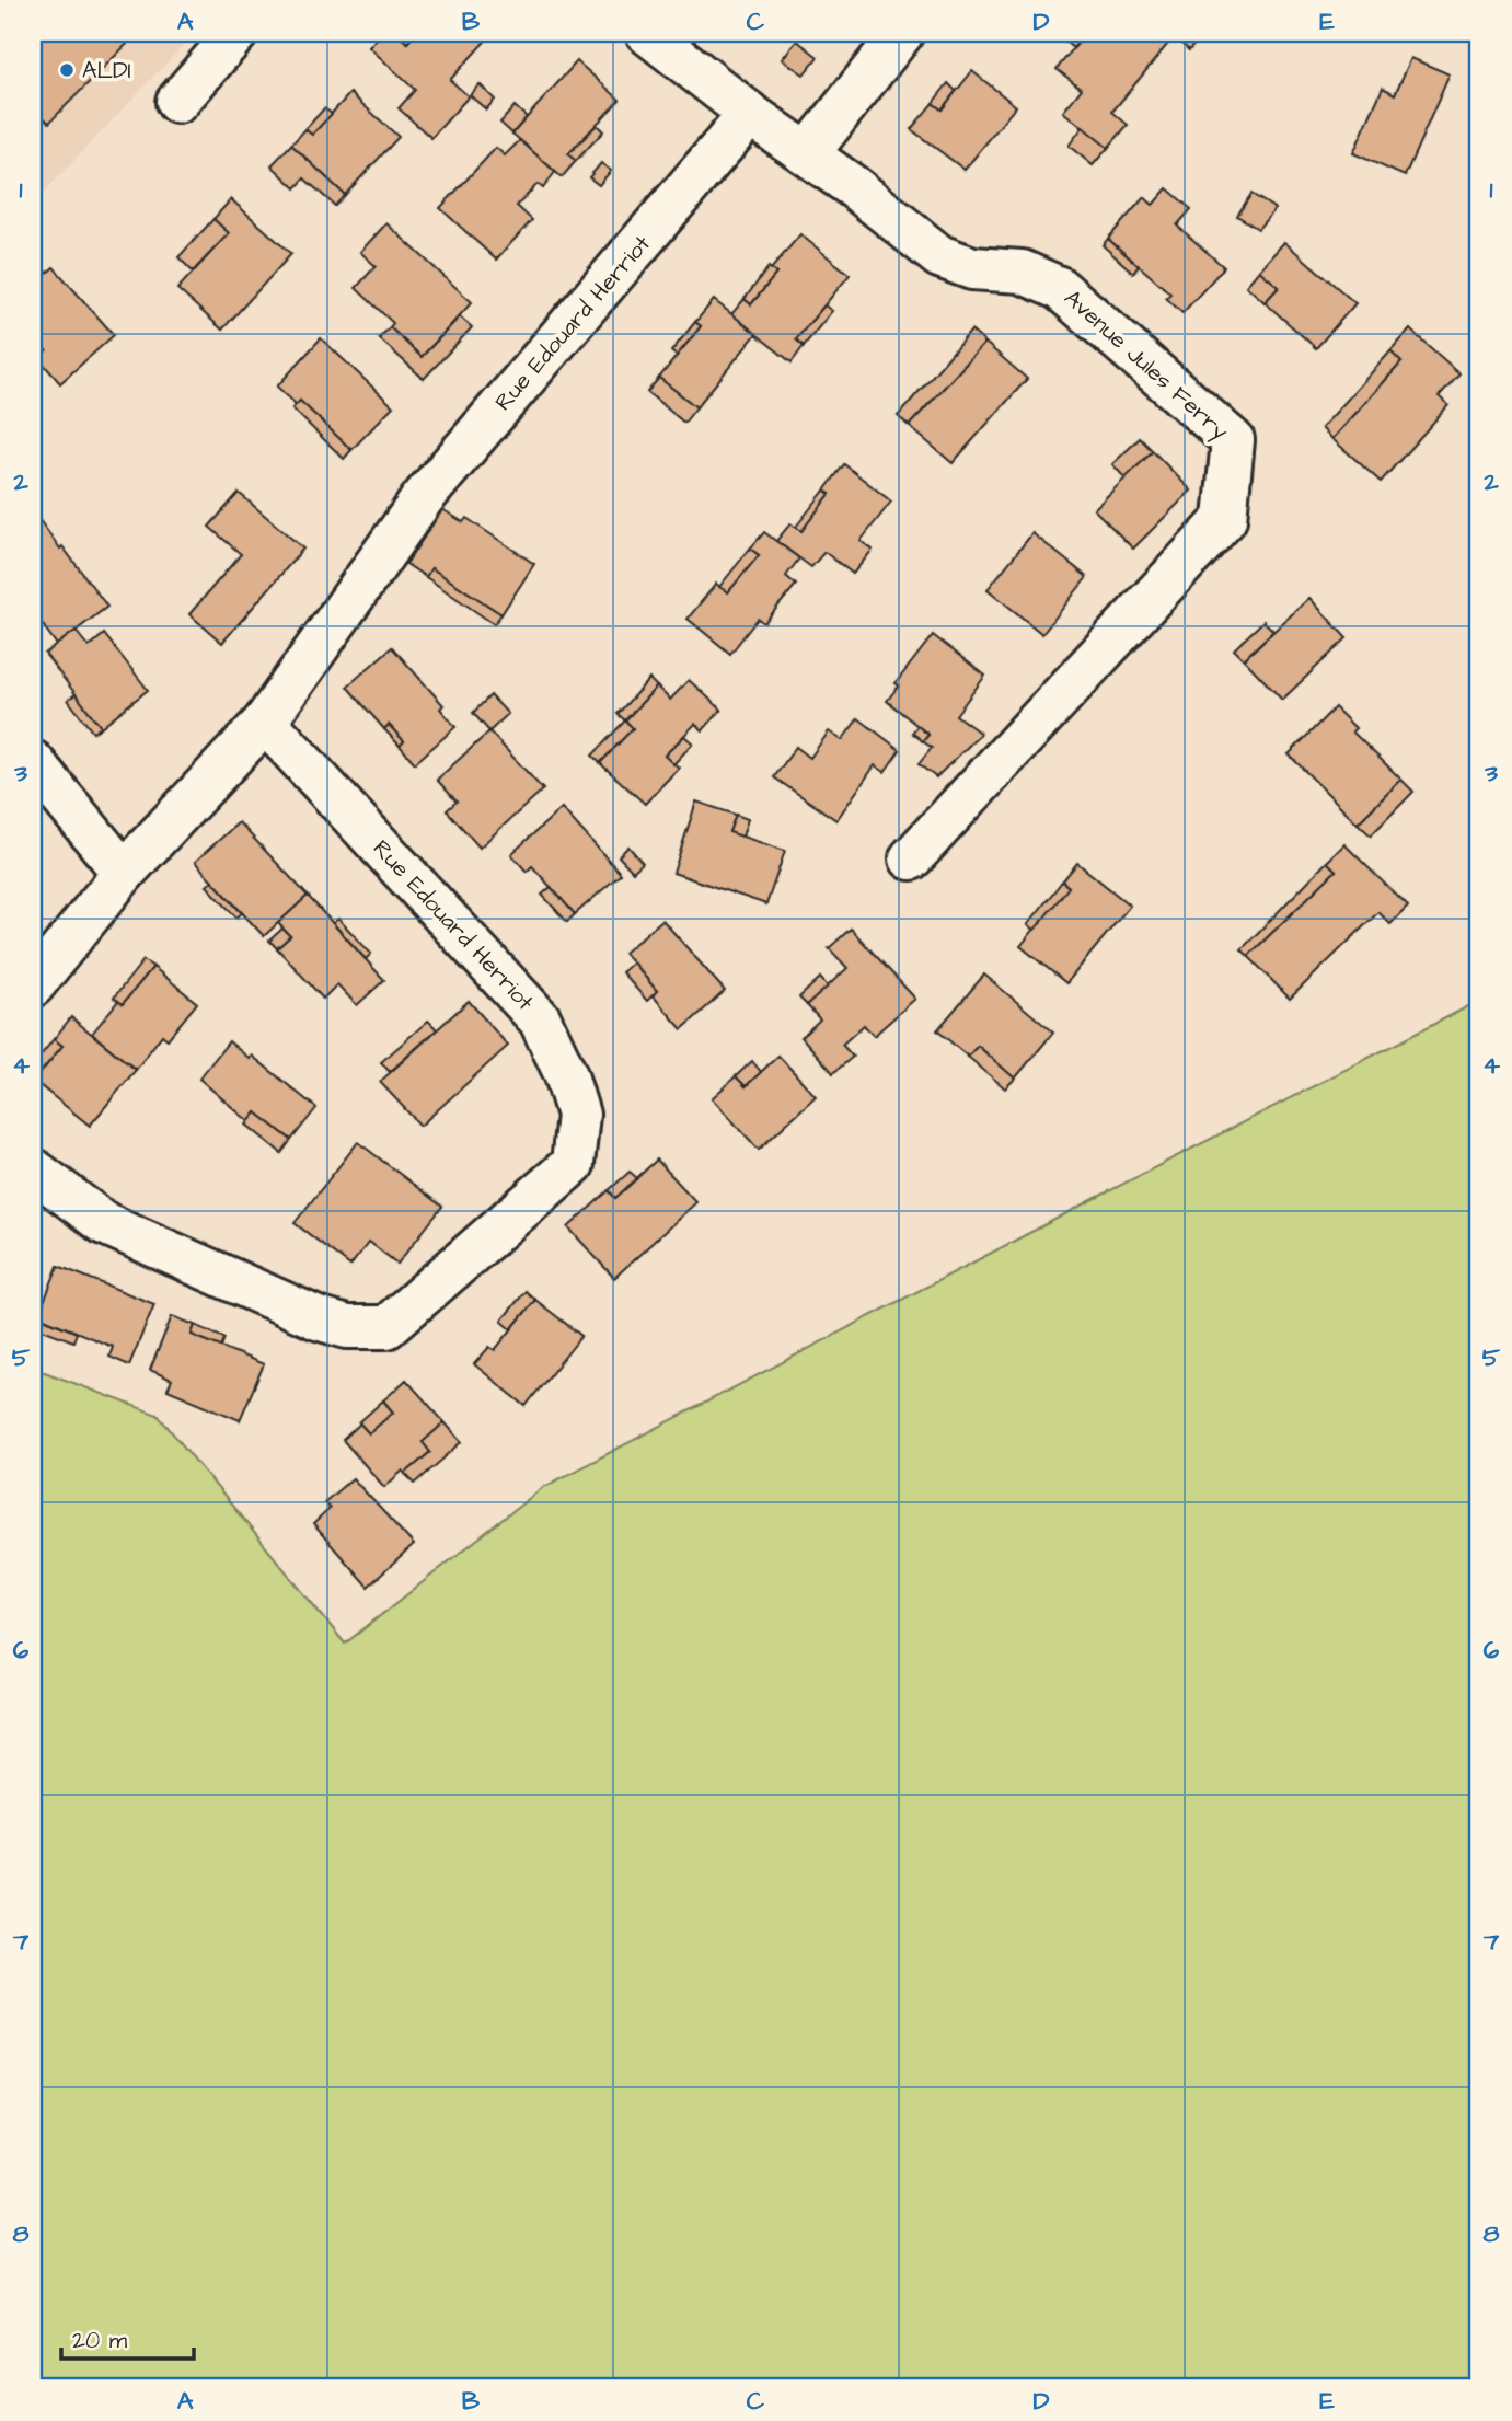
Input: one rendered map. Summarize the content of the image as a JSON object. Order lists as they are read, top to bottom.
{
  "streets": {
    "street": ["Rue Edouard Herriot", "Avenue Jules Ferry"]
  },
  "crossings": [
    ["Rue Edouard Herriot", "Avenue Jules Ferry"]
  ],
  "places": ["ALDI"],
  "scale_bar": "20 m",
  "grid": {
    "columns": [
      "A",
      "B",
      "C",
      "D",
      "E"
    ],
    "rows": [
      "1",
      "2",
      "3",
      "4",
      "5",
      "6",
      "7",
      "8"
    ]
  }
}
